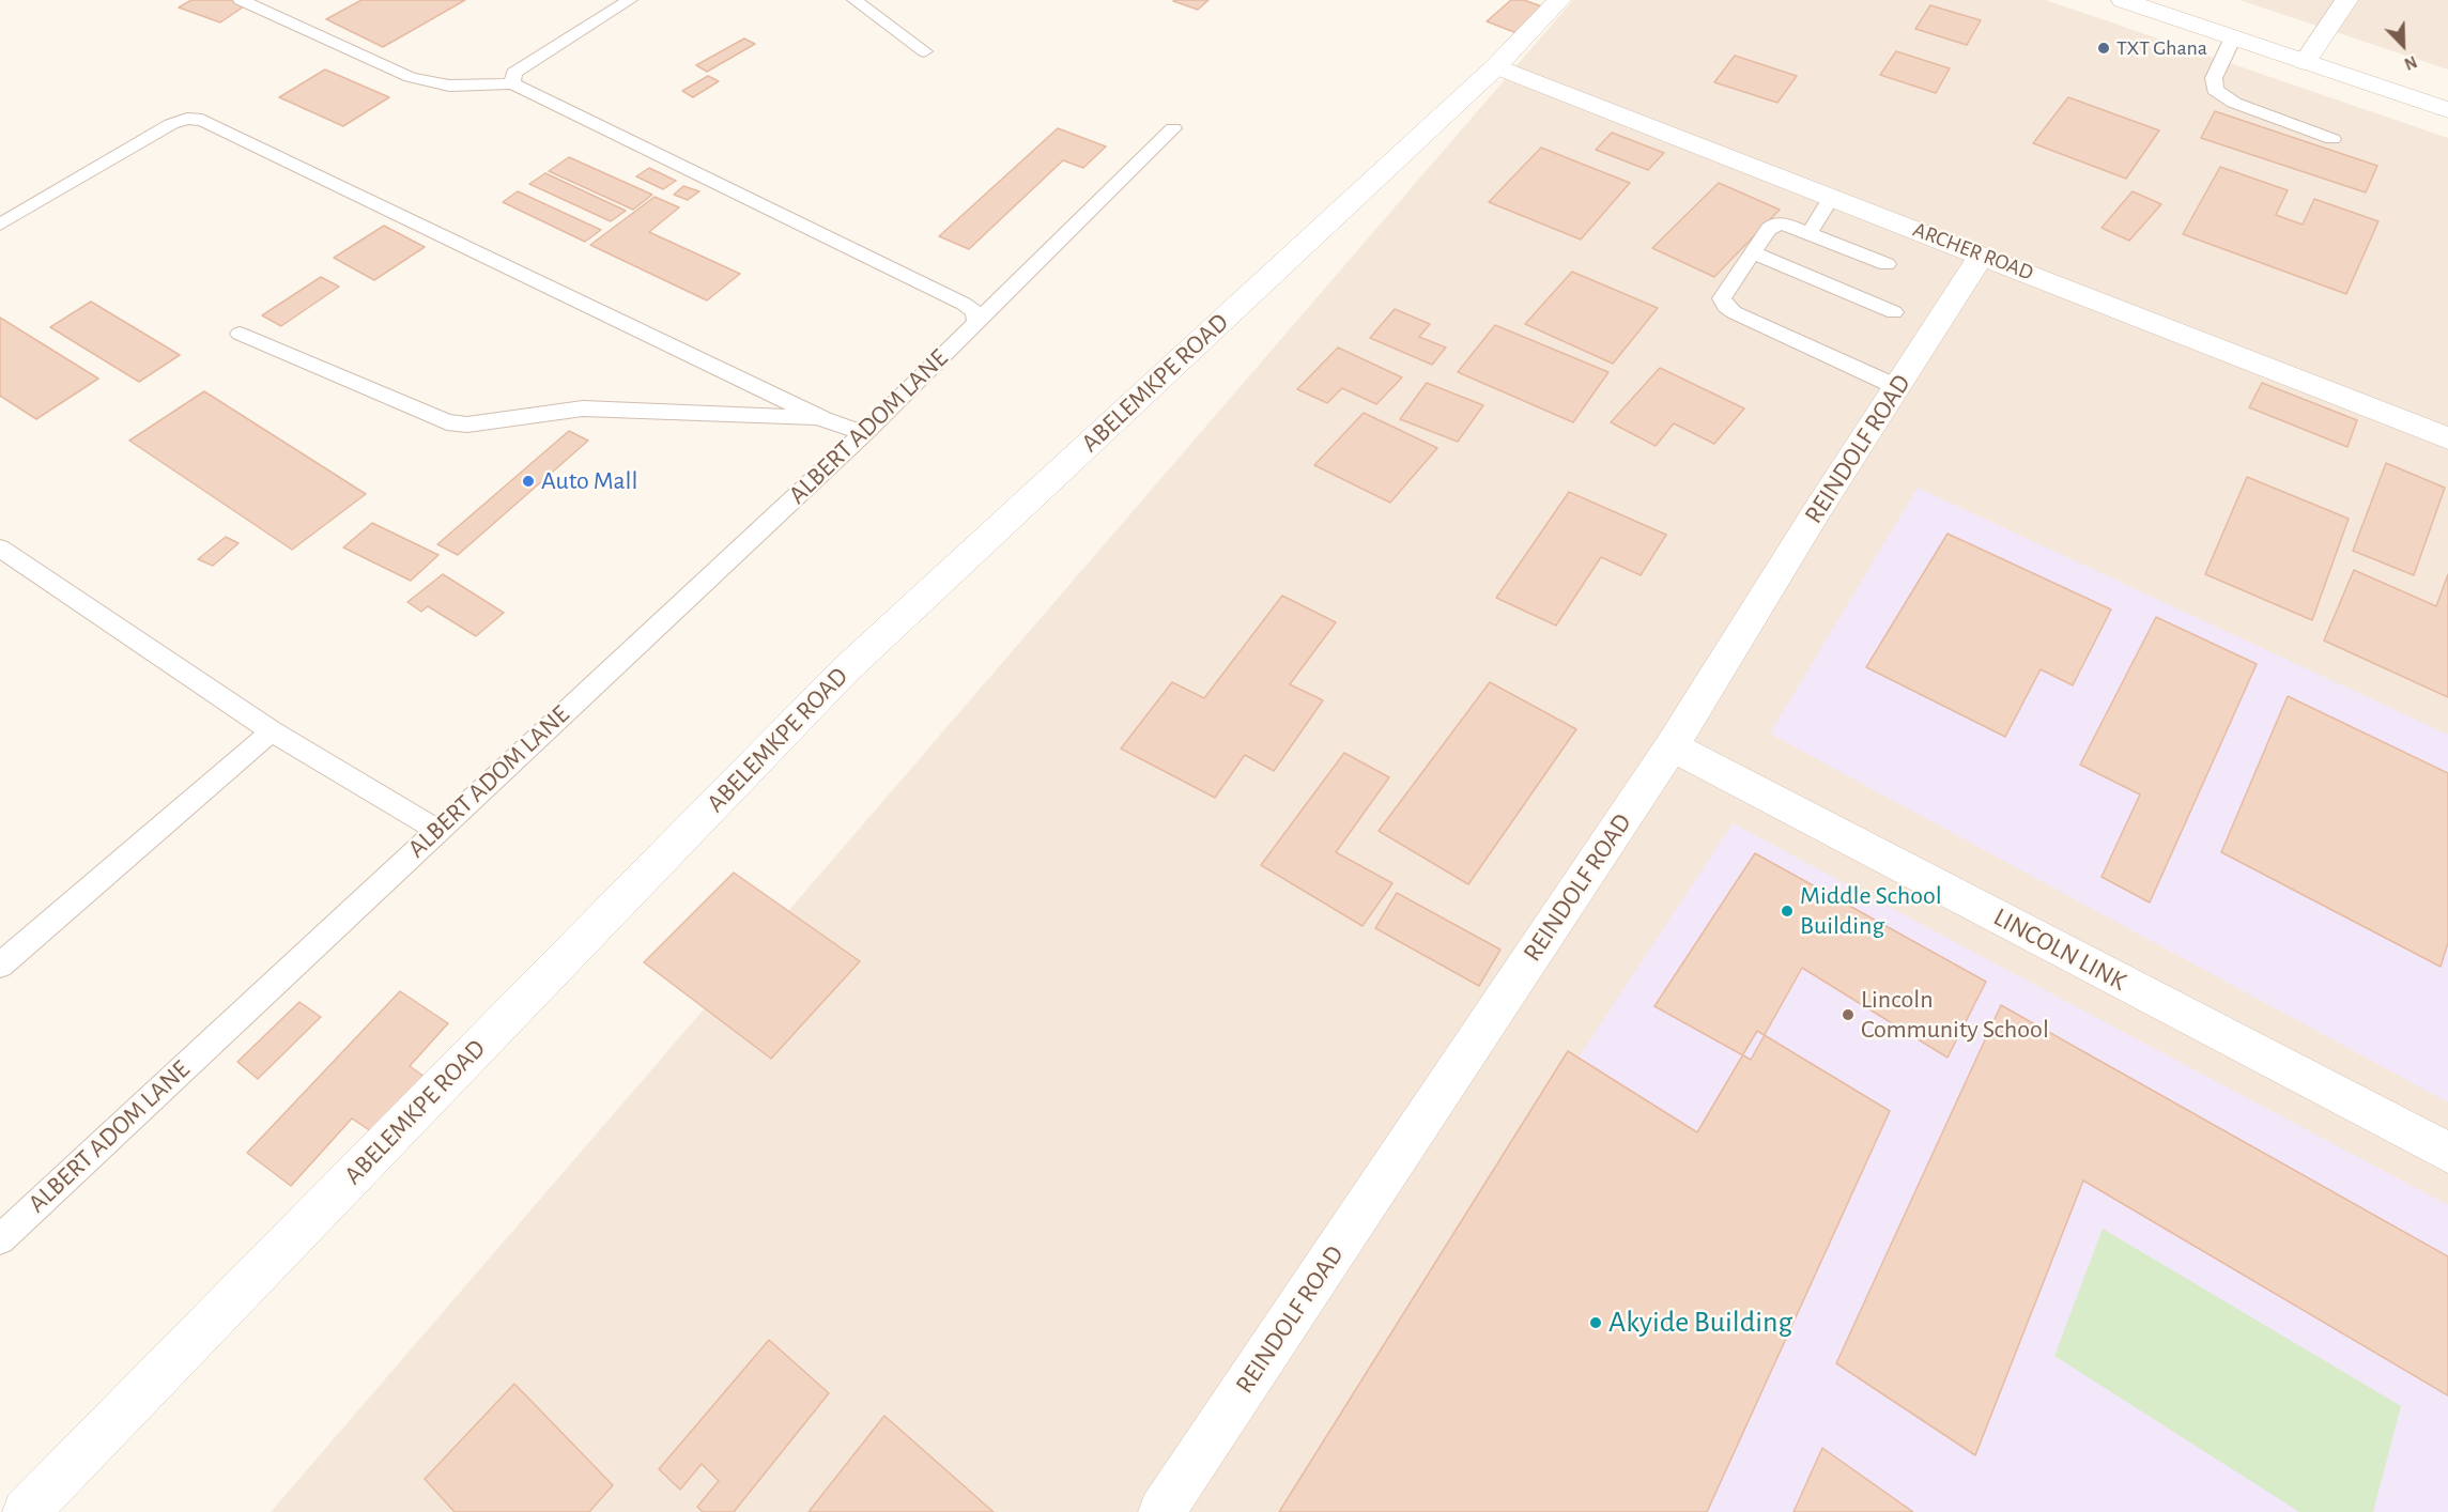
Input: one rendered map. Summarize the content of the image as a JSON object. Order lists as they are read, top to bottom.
{
  "streets": {
    "street": [
      "ARCHER ROAD",
      "ABELEMKPE ROAD",
      "REINDOLF ROAD",
      "LINCOLN LINK"
    ],
    "lane": ["ALBERT ADOM LANE"]
  },
  "crossings": [
    ["ARCHER ROAD", "ABELEMKPE ROAD"],
    ["ARCHER ROAD", "REINDOLF ROAD"],
    ["REINDOLF ROAD", "LINCOLN LINK"]
  ],
  "places": [
    "TXT Ghana",
    "Auto Mall",
    "Middle School Building",
    "Lincoln Community School",
    "Akyide Building"
  ],
  "north": "bottom right"
}
